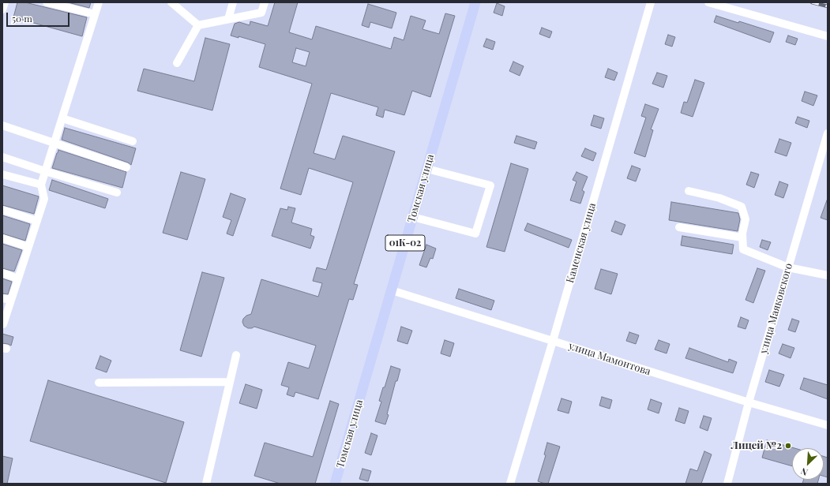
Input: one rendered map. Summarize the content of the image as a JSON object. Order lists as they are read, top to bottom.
{
  "streets": {
    "main road": ["Томская улица", "01К-02"],
    "street": ["Каменская улица", "улица Маяковского", "улица Мамонтова"]
  },
  "crossings": [
    ["Томская улица", "улица Мамонтова"],
    ["Каменская улица", "улица Мамонтова"],
    ["улица Маяковского", "улица Мамонтова"]
  ],
  "places": ["Лицей №2"],
  "scale_bar": "50 m",
  "north": "bottom left"
}
